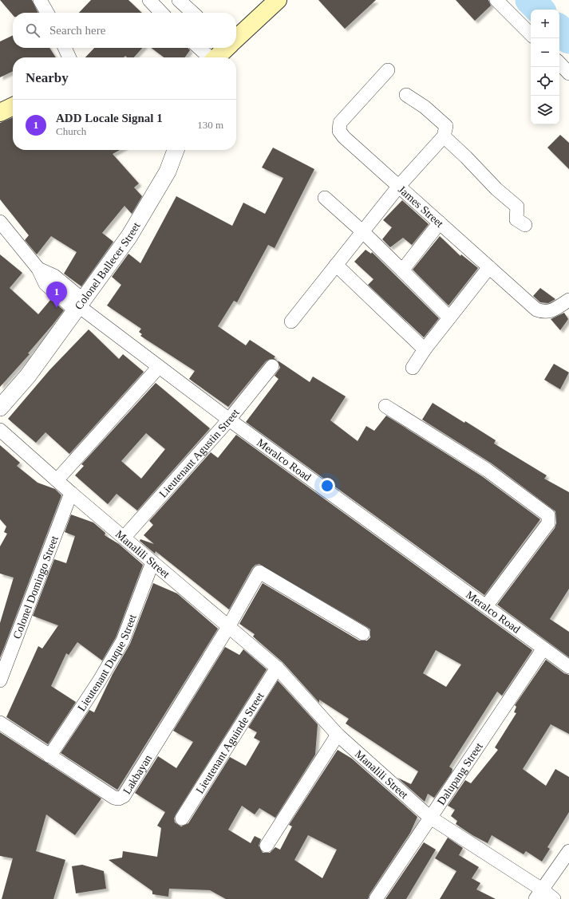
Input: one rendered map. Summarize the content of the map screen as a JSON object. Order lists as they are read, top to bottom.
{
  "streets": {
    "street": [
      "James Street",
      "Colonel Ballecer Street",
      "Lieutenant Agustin Street",
      "Meralco Road",
      "Manalili Street",
      "Colonel Domingo Street",
      "Lieutenant Duque Street",
      "Lieutenant Aguinde Street",
      "Dalupang Street",
      "Lakbayan"
    ]
  },
  "crossings": [
    ["Colonel Ballecer Street", "Meralco Road"],
    ["Lieutenant Agustin Street", "Meralco Road"],
    ["Lieutenant Agustin Street", "Manalili Street"],
    ["Meralco Road", "Dalupang Street"],
    ["Manalili Street", "Colonel Domingo Street"],
    ["Manalili Street", "Lieutenant Duque Street"],
    ["Manalili Street", "Lieutenant Aguinde Street"],
    ["Manalili Street", "Dalupang Street"],
    ["Manalili Street", "Lakbayan"],
    ["Lieutenant Duque Street", "Lakbayan"]
  ],
  "page": {
    "map_buttons": ["+", "−"],
    "search": "Search here",
    "heading": "Nearby",
    "list": [
      {
        "mark": "1",
        "name": "ADD Locale Signal 1",
        "note": "Church",
        "value": "130 m"
      }
    ],
    "pins": "1"
  }
}
